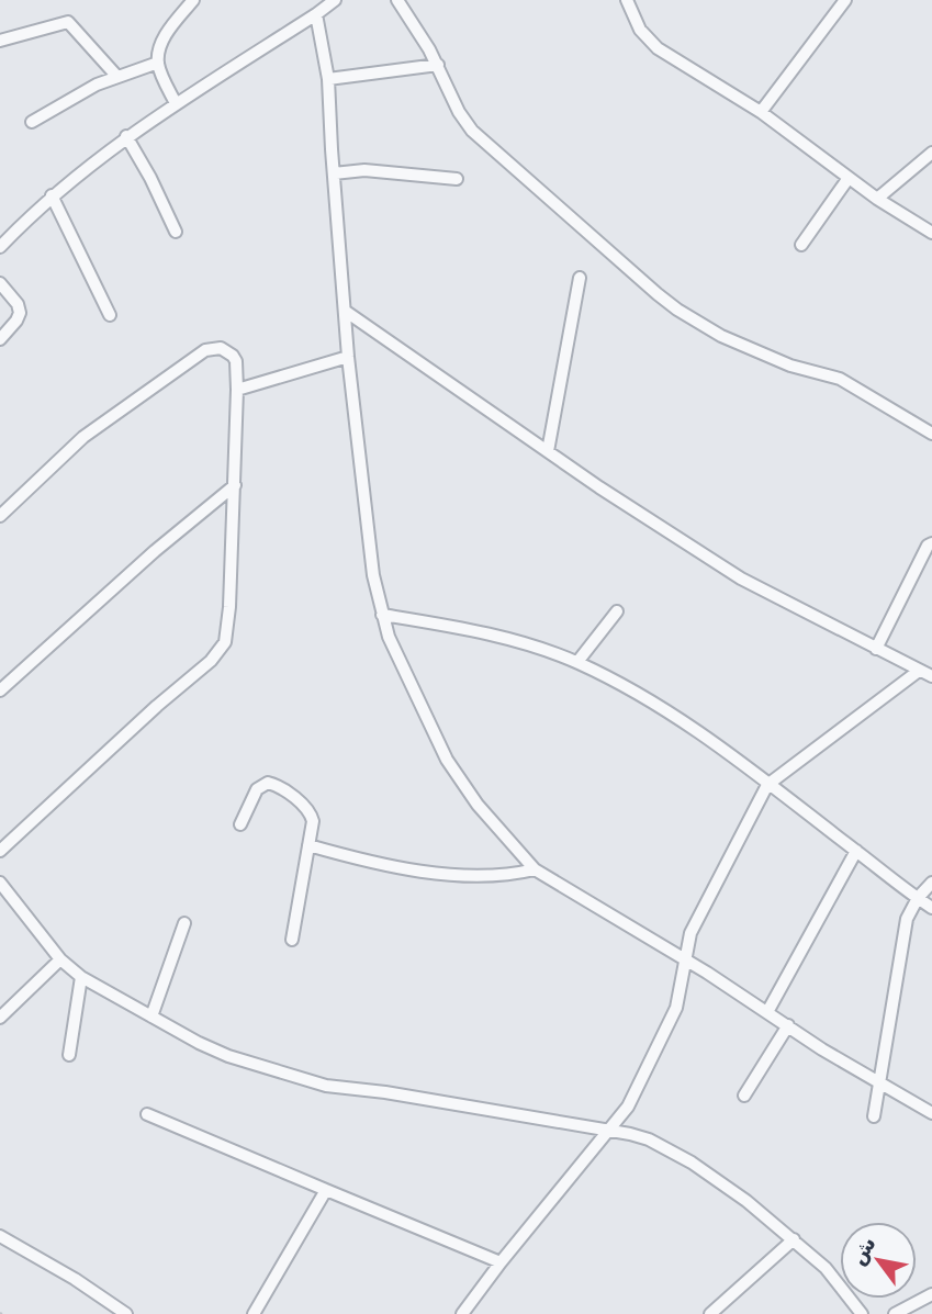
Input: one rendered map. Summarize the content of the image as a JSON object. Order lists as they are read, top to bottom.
{
  "north": "top left"
}
